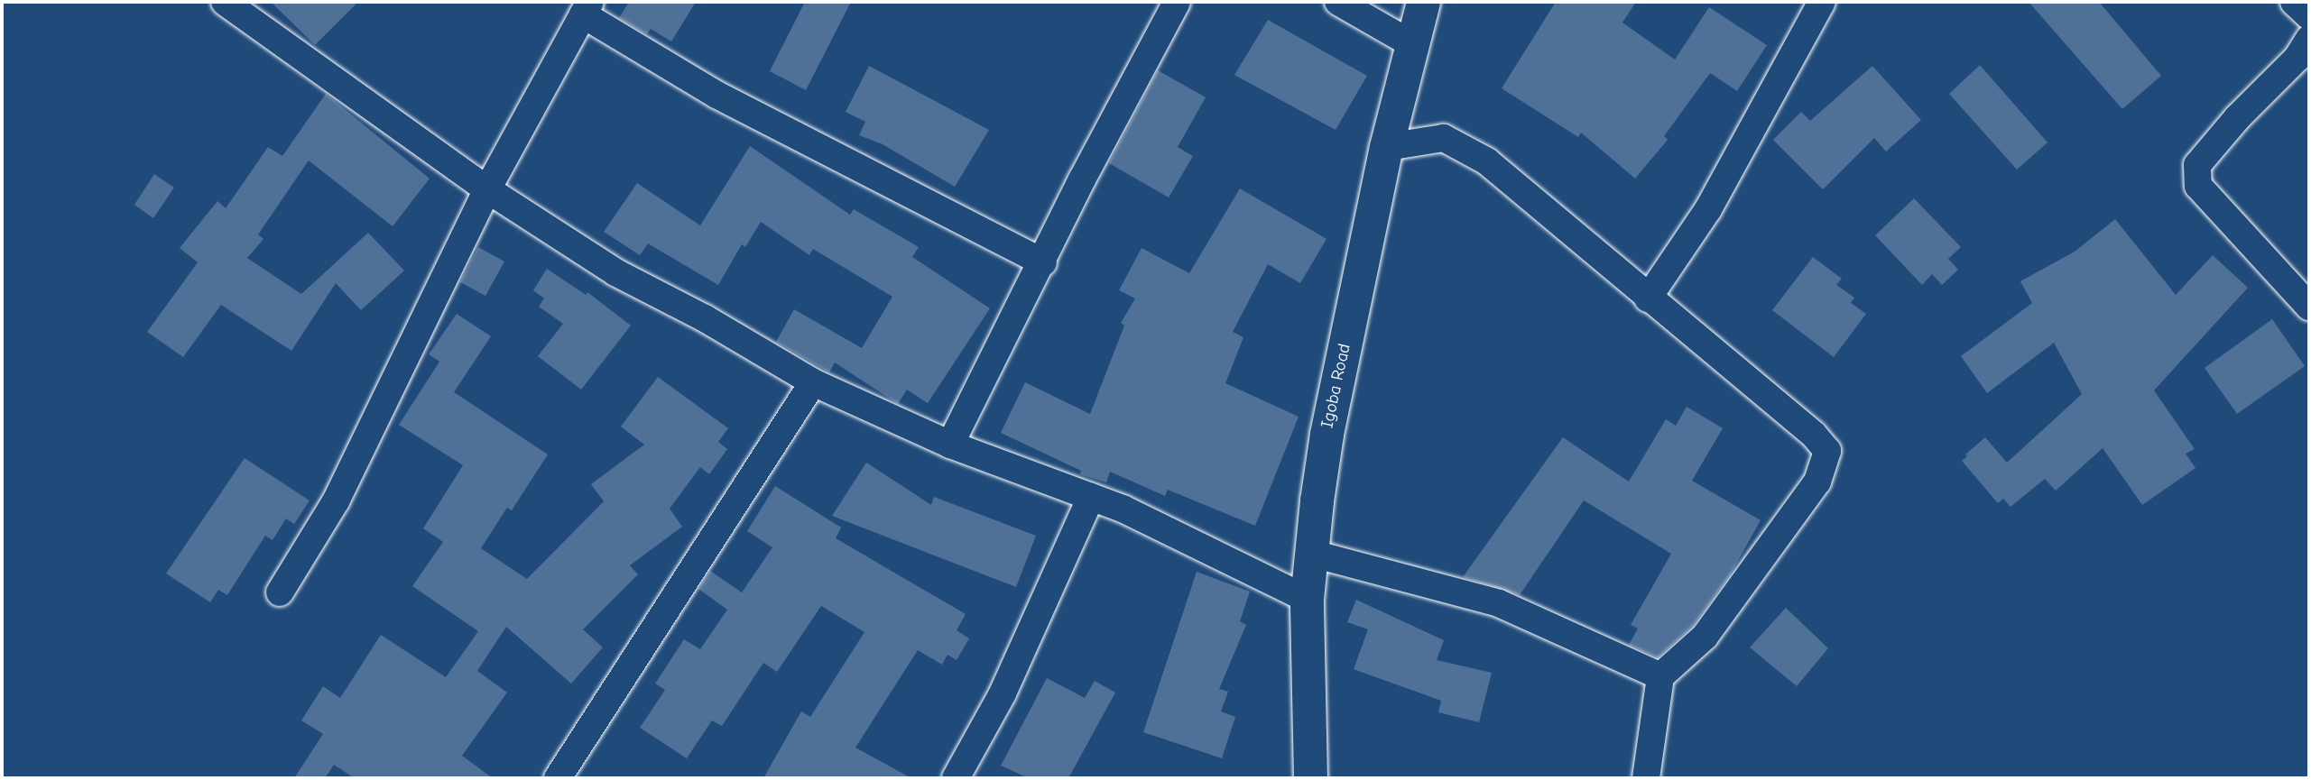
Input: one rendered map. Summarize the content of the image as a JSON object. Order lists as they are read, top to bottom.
{
  "streets": {
    "street": ["Igoba Road"]
  }
}
